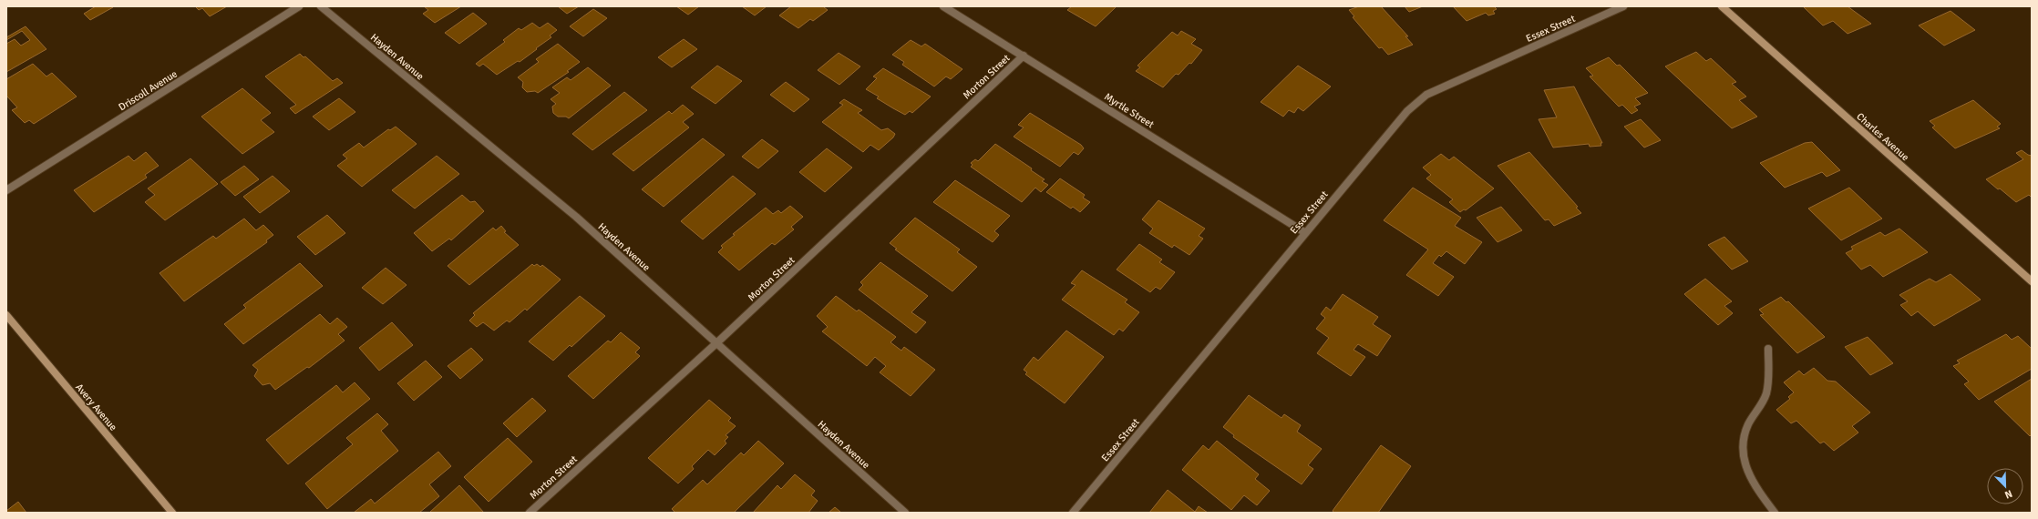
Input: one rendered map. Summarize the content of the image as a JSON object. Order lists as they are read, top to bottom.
{
  "streets": {
    "street": [
      "Essex Street",
      "Hayden Avenue",
      "Morton Street",
      "Driscoll Avenue",
      "Myrtle Street",
      "Charles Avenue",
      "Avery Avenue"
    ]
  },
  "crossings": [
    ["Essex Street", "Myrtle Street"],
    ["Hayden Avenue", "Morton Street"],
    ["Morton Street", "Myrtle Street"]
  ],
  "north": "bottom right"
}
